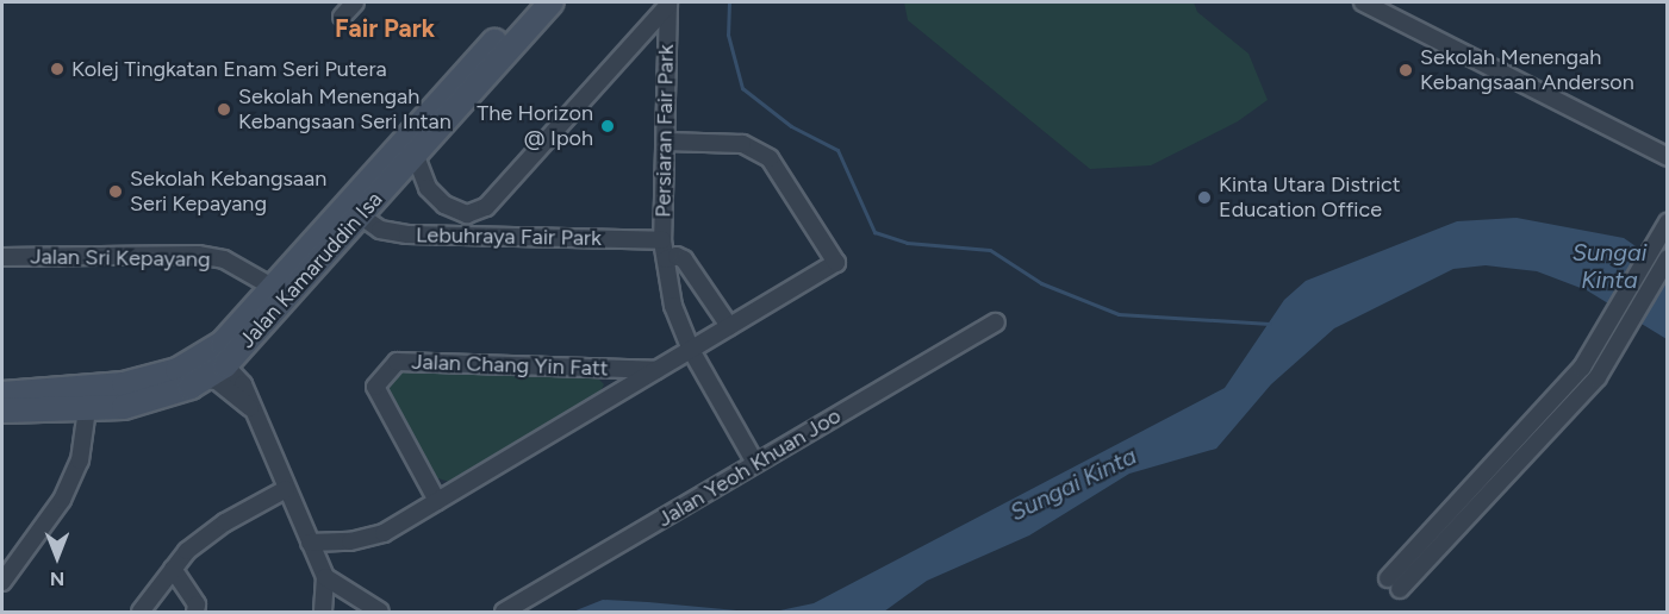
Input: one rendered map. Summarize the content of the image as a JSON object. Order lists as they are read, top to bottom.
{
  "streets": {
    "main road": ["Jalan Kamaruddin Isa"],
    "street": [
      "Persiaran Fair Park",
      "Lebuhraya Fair Park",
      "Jalan Sri Kepayang",
      "Jalan Chang Yin Fatt",
      "Jalan Yeoh Khuan Joo"
    ]
  },
  "crossings": [
    ["Persiaran Fair Park", "Lebuhraya Fair Park"],
    ["Persiaran Fair Park", "Jalan Chang Yin Fatt"],
    ["Persiaran Fair Park", "Jalan Yeoh Khuan Joo"],
    ["Lebuhraya Fair Park", "Jalan Kamaruddin Isa"],
    ["Jalan Sri Kepayang", "Jalan Kamaruddin Isa"]
  ],
  "districts": ["Fair Park"],
  "water": ["Sungai Kinta"],
  "places": [
    "Kolej Tingkatan Enam Seri Putera",
    "Sekolah Menengah Kebangsaan Anderson",
    "Sekolah Menengah Kebangsaan Seri Intan",
    "The Horizon @ Ipoh",
    "Sekolah Kebangsaan Seri Kepayang",
    "Kinta Utara District Education Office"
  ],
  "north": "bottom"
}
